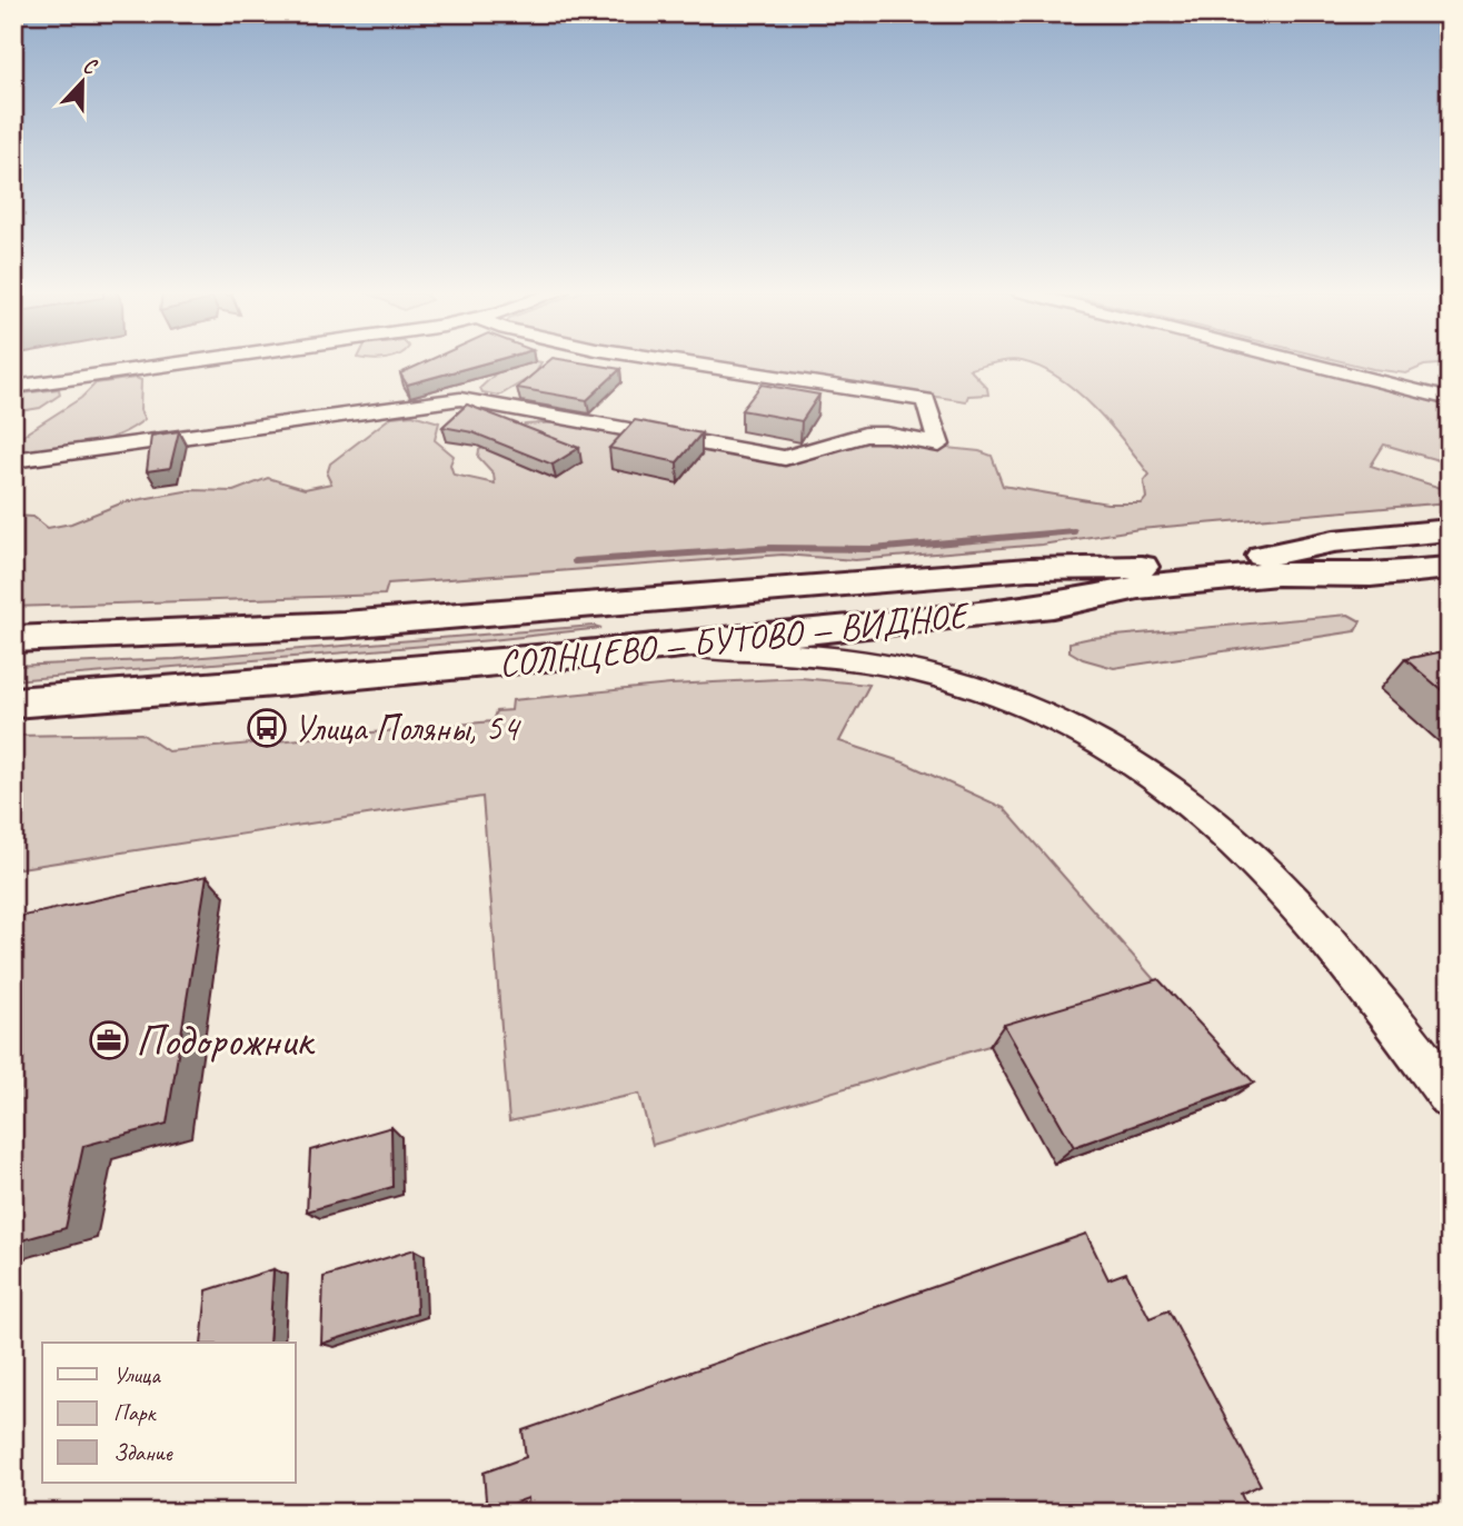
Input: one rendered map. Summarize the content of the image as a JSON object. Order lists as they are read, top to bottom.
{
  "streets": {
    "main road": ["СОЛНЦЕВО — БУТОВО — ВИДНОЕ"]
  },
  "places": {
    "bus stop": ["Улица Поляны, 54"],
    "office": ["Подорожник"]
  },
  "legend": ["Улица", "Парк", "Здание"],
  "north": "top"
}
